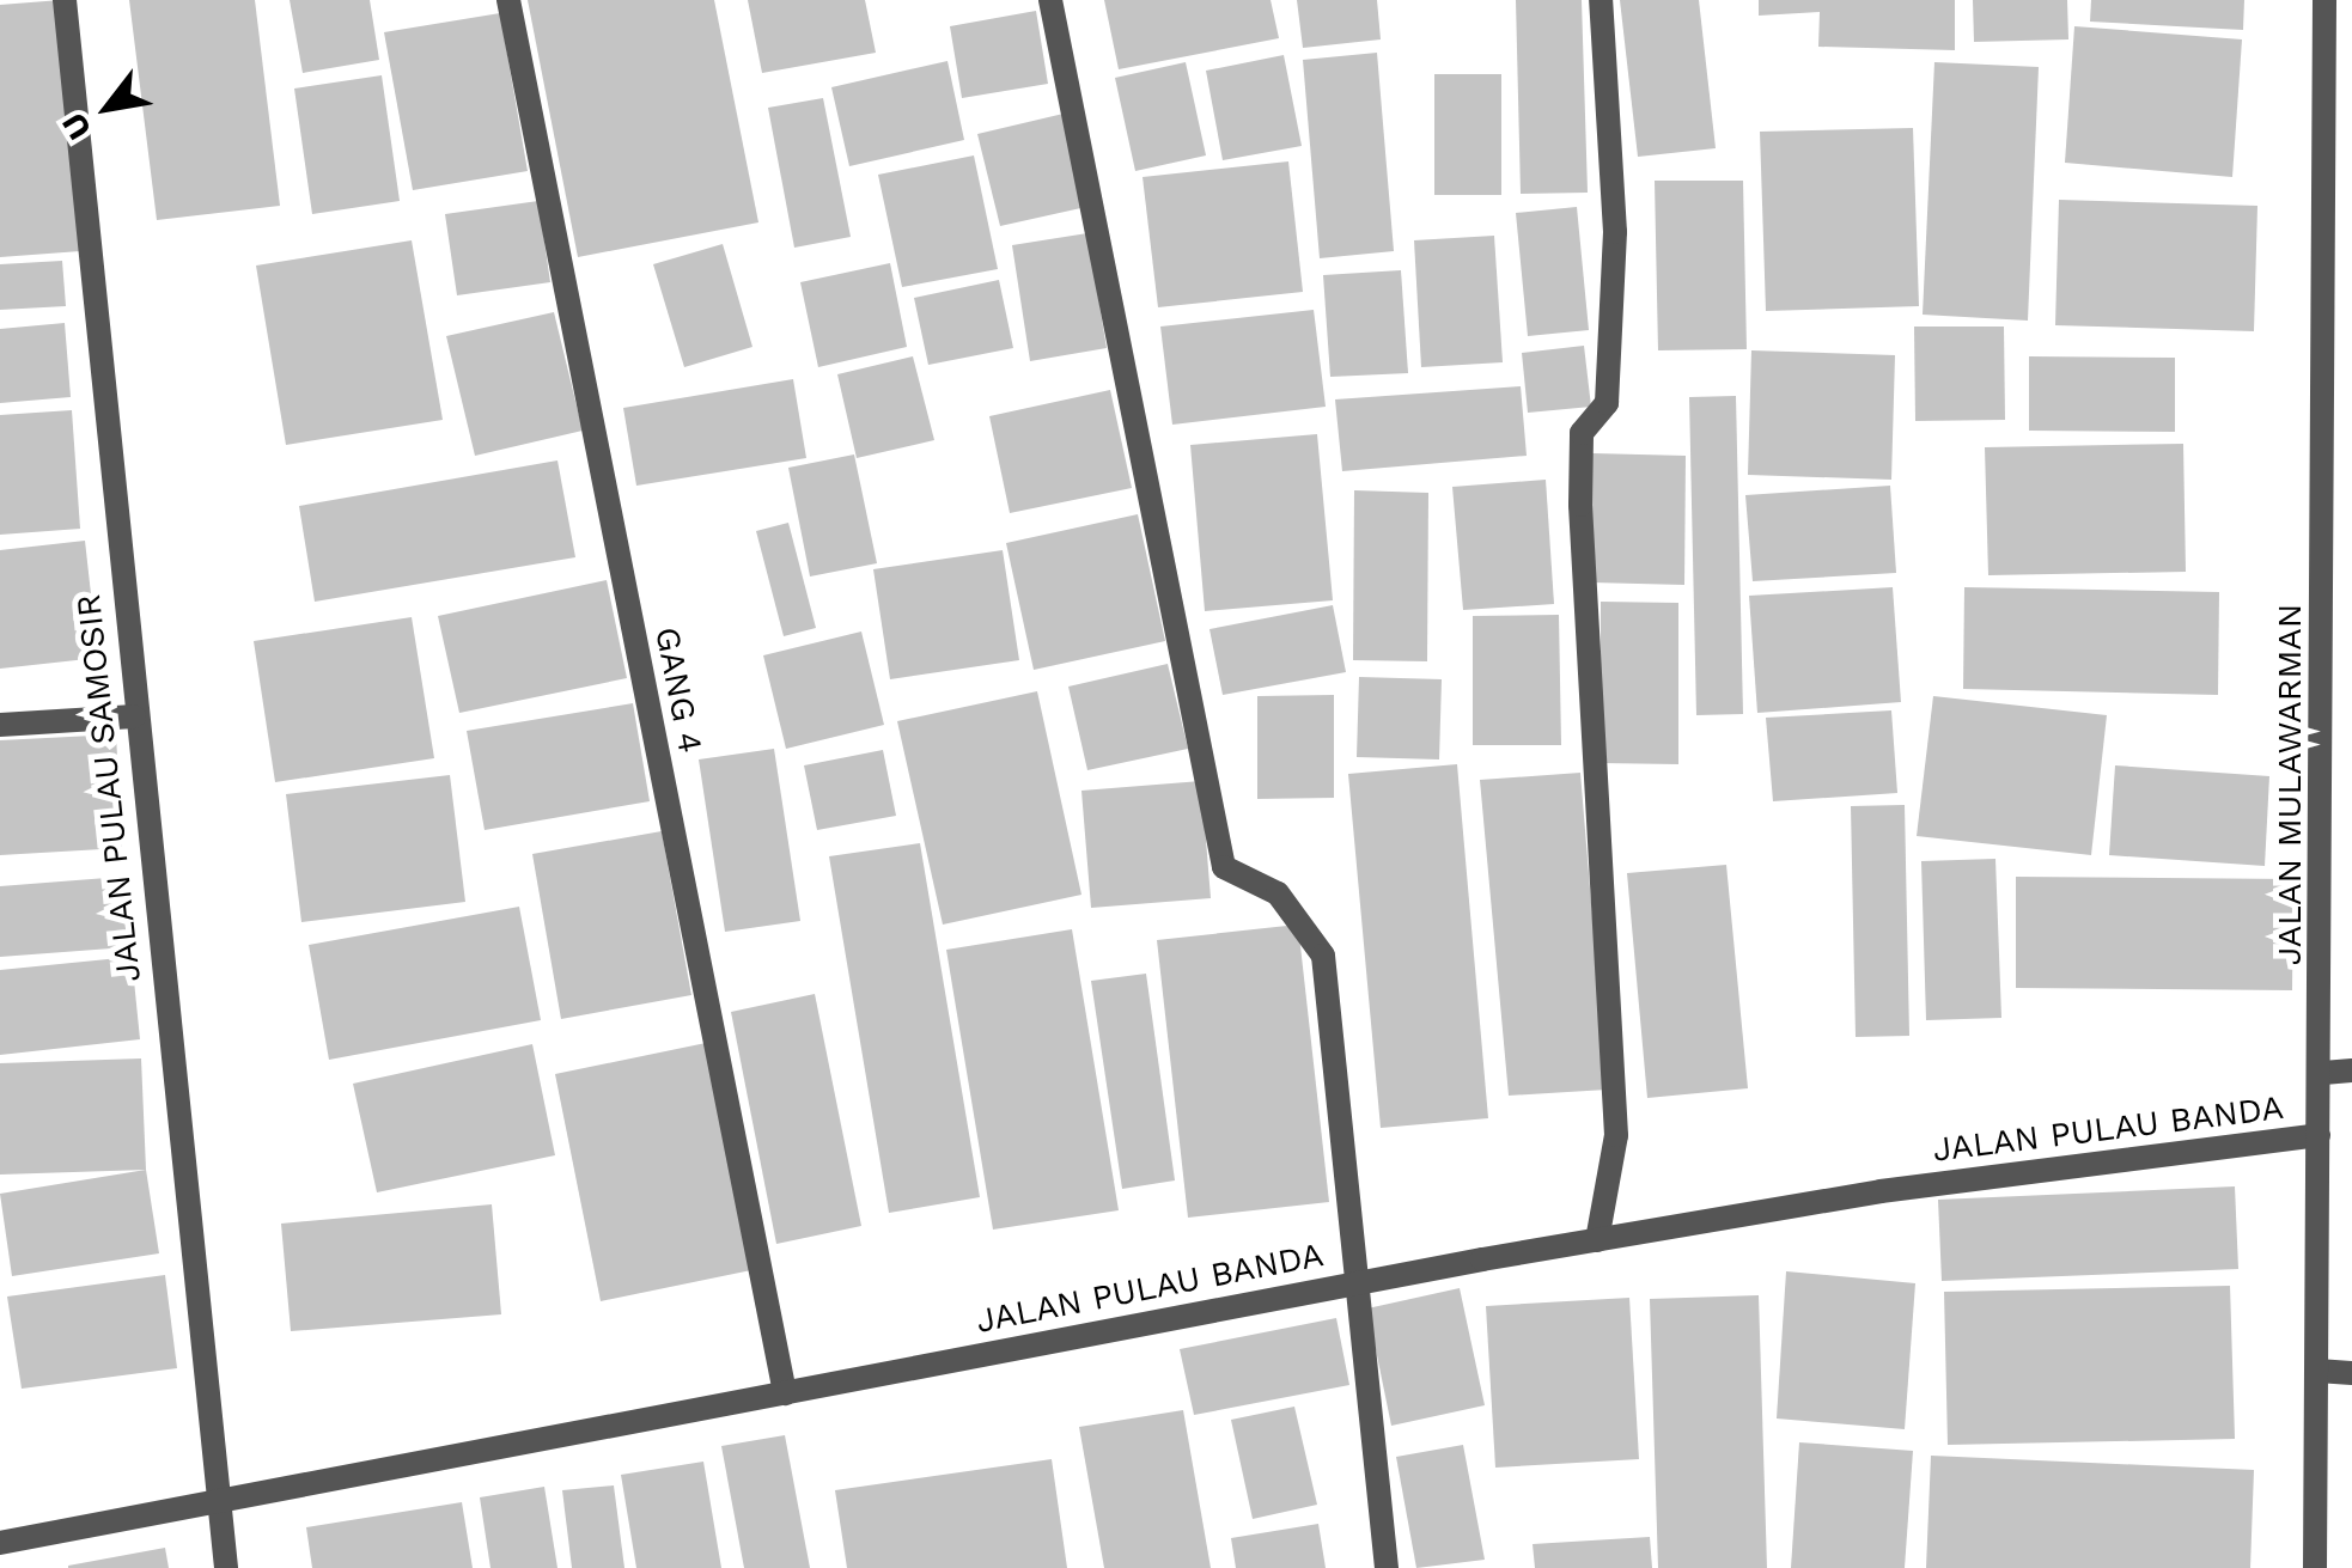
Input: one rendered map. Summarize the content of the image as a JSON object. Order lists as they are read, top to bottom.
{
  "streets": {
    "street": [
      "GANG 4",
      "JALAN MULAWARMAN",
      "JALAN PULAU SAMOSIR",
      "JALAN PULAU BANDA"
    ]
  },
  "crossings": [
    ["GANG 4", "JALAN PULAU BANDA"],
    ["JALAN MULAWARMAN", "JALAN PULAU BANDA"],
    ["JALAN PULAU SAMOSIR", "JALAN PULAU BANDA"]
  ],
  "north": "bottom left"
}
